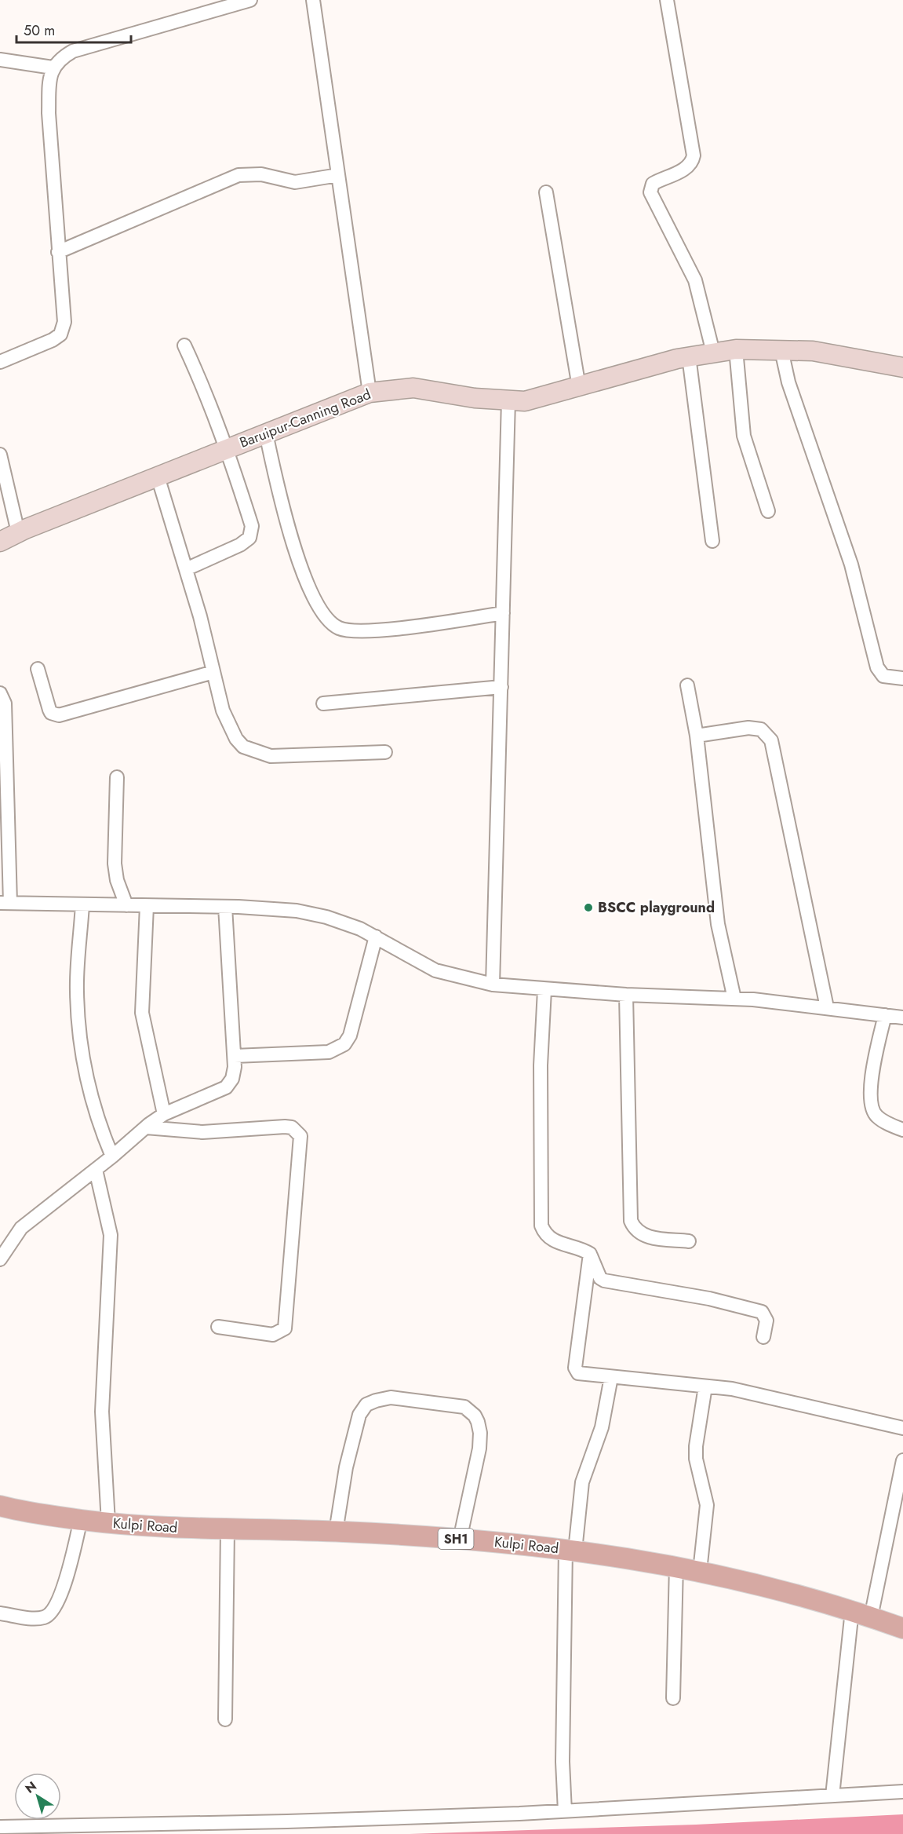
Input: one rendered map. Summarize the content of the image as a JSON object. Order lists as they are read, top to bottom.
{
  "streets": {
    "main road": ["Baruipur-Canning Road", "Kulpi Road", "SH1"]
  },
  "places": ["BSCC playground"],
  "scale_bar": "50 m",
  "north": "top left"
}
